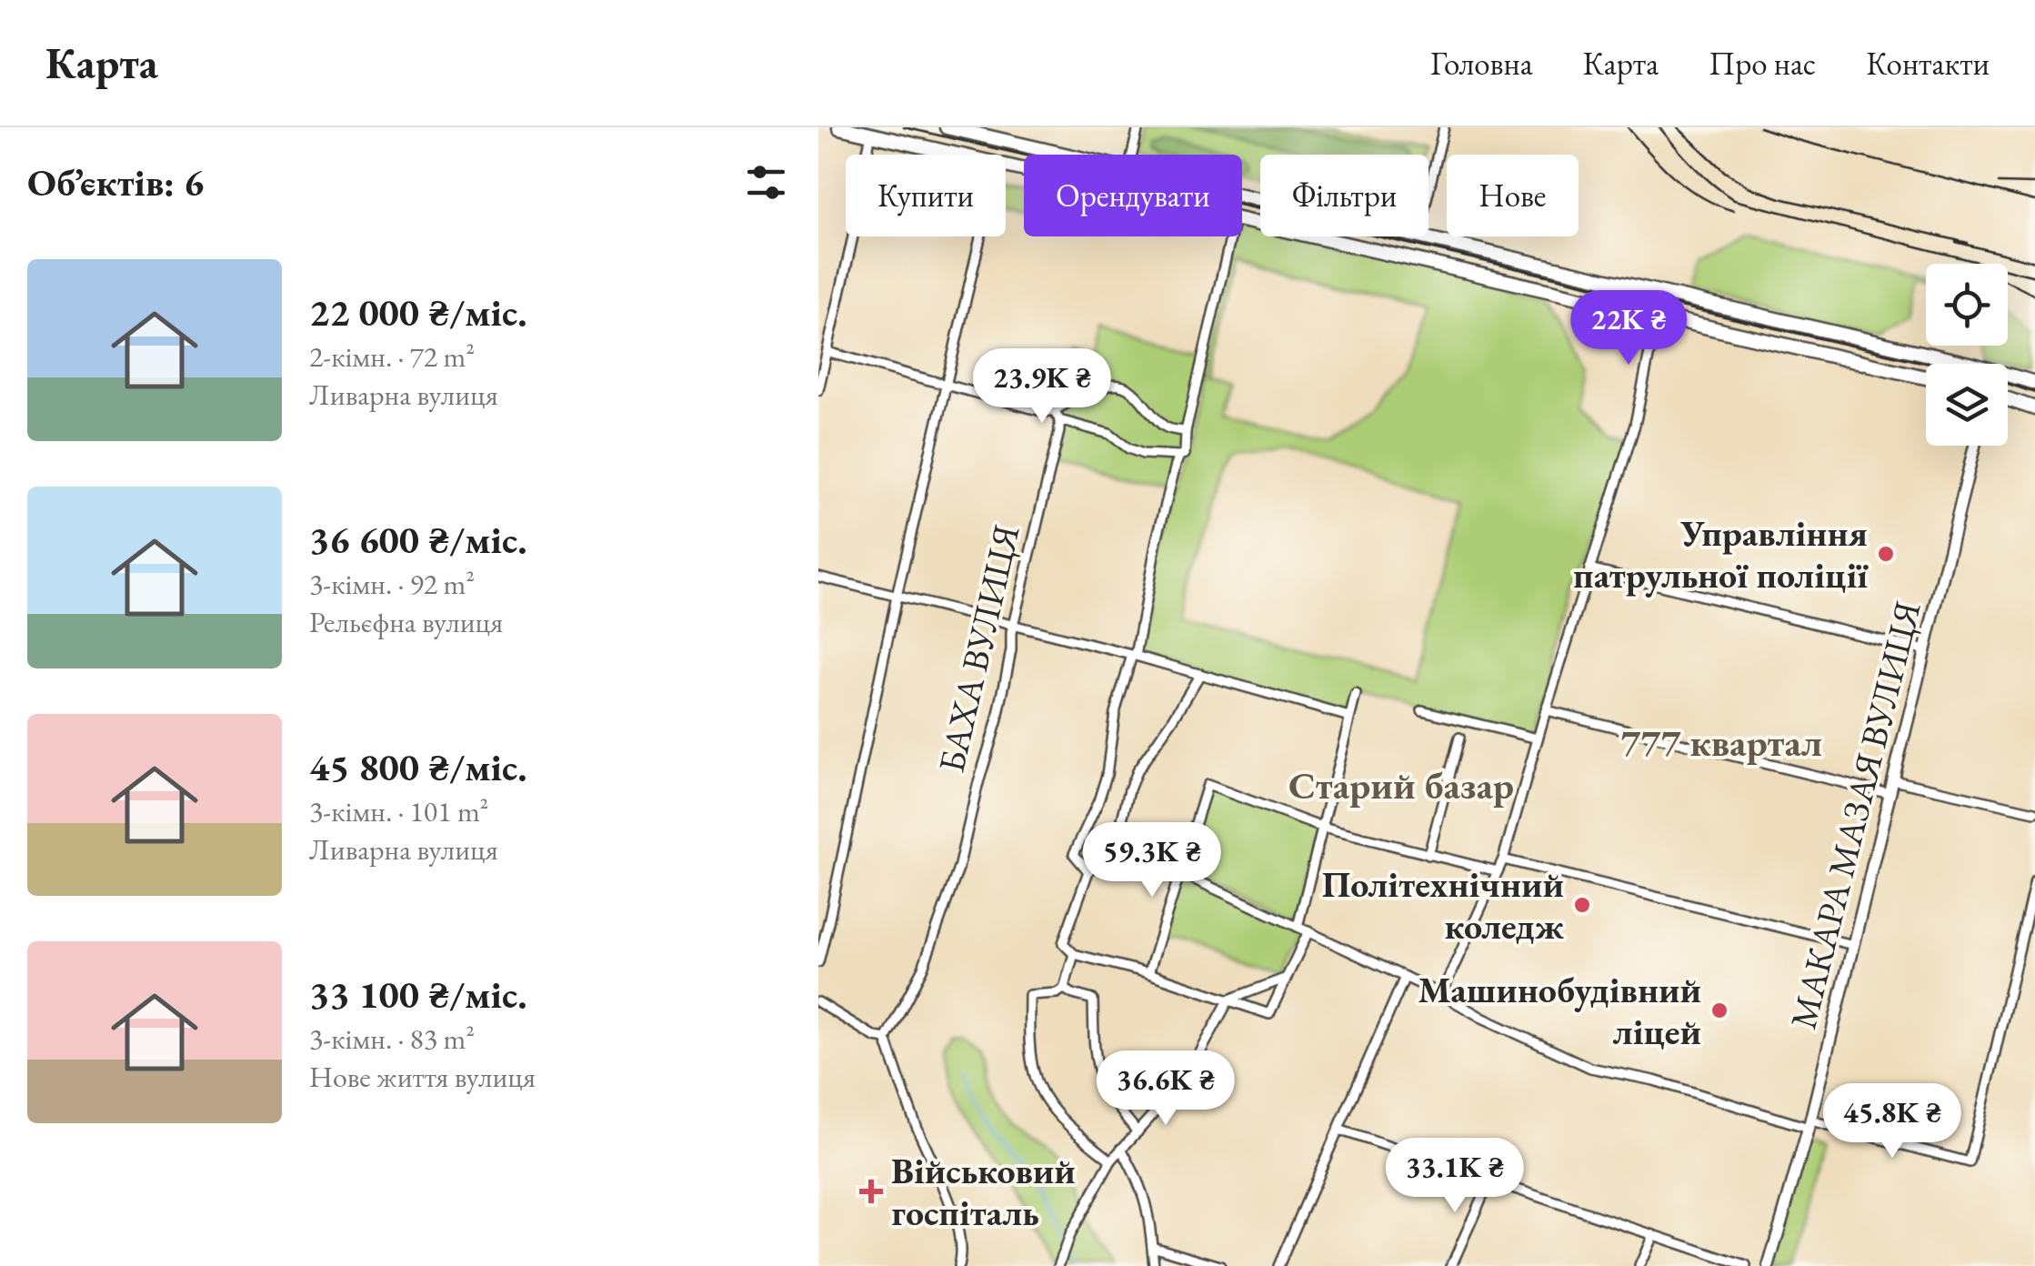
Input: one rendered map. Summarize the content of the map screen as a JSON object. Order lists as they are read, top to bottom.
{
  "streets": {
    "main road": ["МАКАРА МАЗАЯ ВУЛИЦЯ"],
    "street": ["БАХА ВУЛИЦЯ"]
  },
  "districts": ["777 квартал", "Старий базар"],
  "places": {
    "other": ["Управління патрульної поліції", "Політехнічний коледж", "Машинобудівний ліцей"],
    "health": ["Військовий госпіталь"]
  },
  "page": {
    "header": "Карта",
    "nav": [
      "Головна",
      "Карта",
      "Про нас",
      "Контакти"
    ],
    "heading": "Об’єктів: 6",
    "chip": [
      "Купити",
      "Орендувати",
      "Фільтри",
      "Нове"
    ],
    "list": [
      {
        "name": "22 000 ₴/міс.",
        "note": "2-кімн. · 72 m² · Ливарна вулиця"
      },
      {
        "name": "36 600 ₴/міс.",
        "note": "3-кімн. · 92 m² · Рельєфна вулиця"
      },
      {
        "name": "45 800 ₴/міс.",
        "note": "3-кімн. · 101 m² · Ливарна вулиця"
      },
      {
        "name": "33 100 ₴/міс.",
        "note": "3-кімн. · 83 m² · Нове життя вулиця"
      }
    ],
    "price": [
      "22K ₴",
      "23.9K ₴",
      "59.3K ₴",
      "36.6K ₴",
      "45.8K ₴",
      "33.1K ₴"
    ]
  }
}
